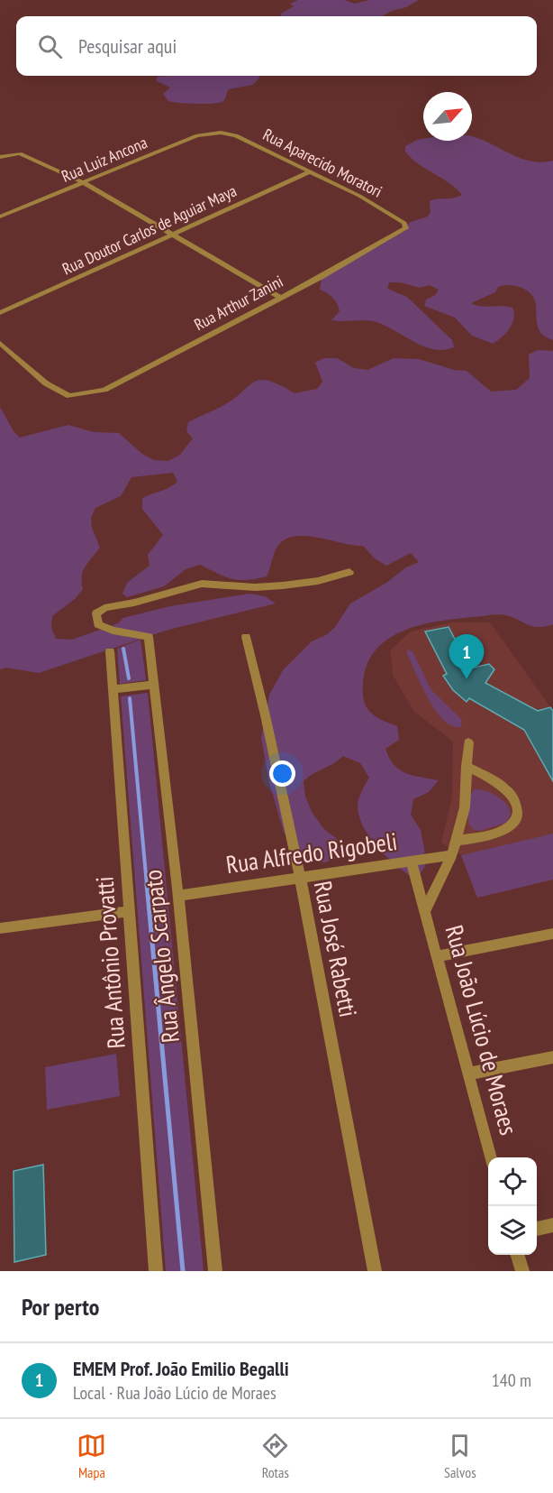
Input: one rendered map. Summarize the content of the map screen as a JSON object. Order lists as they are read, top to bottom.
{
  "streets": {
    "street": [
      "Rua Luiz Ancona",
      "Rua Aparecido Moratori",
      "Rua Doutor Carlos de Aguiar Maya",
      "Rua Arthur Zanini",
      "Rua Alfredo Rigobeli",
      "Rua José Rabetti",
      "Rua Ângelo Scarpato",
      "Rua Antônio Provatti",
      "Rua João Lúcio de Moraes"
    ]
  },
  "crossings": [
    ["Rua Luiz Ancona", "Rua Aparecido Moratori"],
    ["Rua Aparecido Moratori", "Rua Doutor Carlos de Aguiar Maya"],
    ["Rua Aparecido Moratori", "Rua Arthur Zanini"],
    ["Rua Alfredo Rigobeli", "Rua José Rabetti"],
    ["Rua Alfredo Rigobeli", "Rua Ângelo Scarpato"],
    ["Rua Alfredo Rigobeli", "Rua João Lúcio de Moraes"]
  ],
  "north": "top right",
  "page": {
    "search": "Pesquisar aqui",
    "pins": "1",
    "heading": "Por perto",
    "list": [
      {
        "mark": "1",
        "name": "EMEM Prof. João Emilio Begalli",
        "note": "Local · Rua João Lúcio de Moraes",
        "value": "140 m"
      }
    ],
    "nav": ["Mapa", "Rotas", "Salvos"]
  }
}
